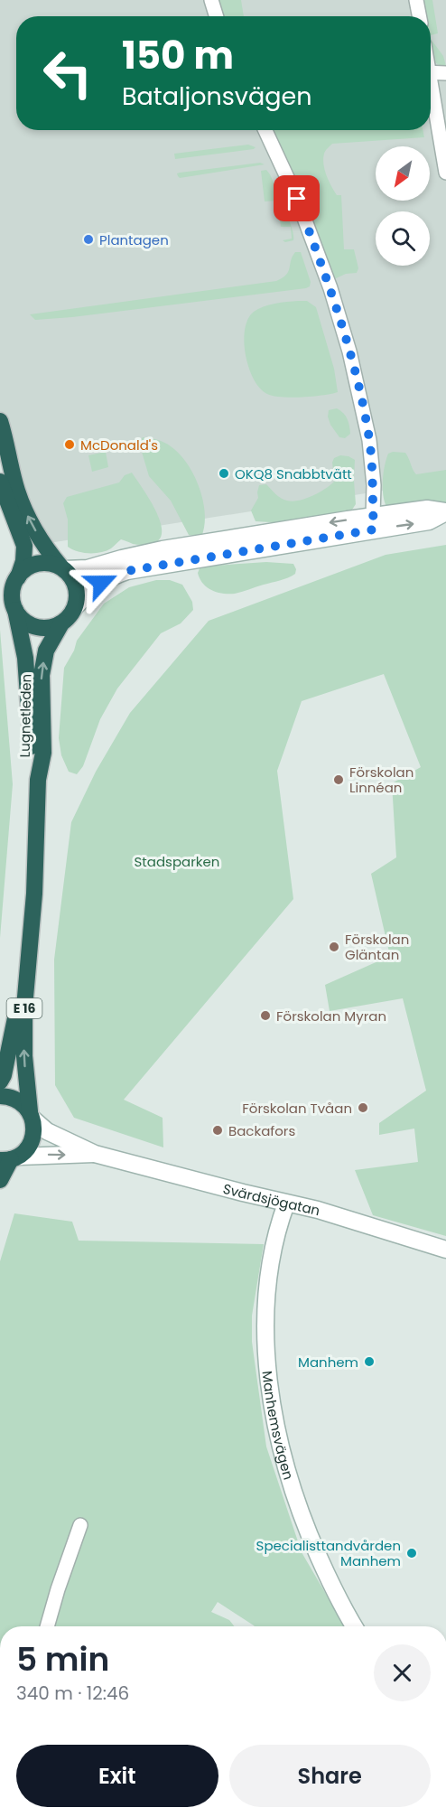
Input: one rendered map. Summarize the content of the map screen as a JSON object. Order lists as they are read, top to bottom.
{
  "streets": {
    "highway": ["Lugnetleden", "E 16"],
    "street": ["Svärdsjögatan", "Manhemsvägen"]
  },
  "crossings": [
    ["Lugnetleden", "E 16"],
    ["Lugnetleden", "Svärdsjögatan"],
    ["E 16", "Svärdsjögatan"],
    ["Svärdsjögatan", "Manhemsvägen"]
  ],
  "parks": ["Stadsparken"],
  "places": [
    "Plantagen",
    "McDonald's",
    "OKQ8 Snabbtvätt",
    "Förskolan Linnéan",
    "Förskolan Gläntan",
    "Förskolan Myran",
    "Förskolan Tvåan",
    "Backafors",
    "Manhem",
    "Specialisttandvården Manhem"
  ],
  "north": "bottom left",
  "page": {
    "turn": ["150 m", "Bataljonsvägen"],
    "heading": ["5 min", "340 m · 12:46"],
    "buttons": ["Exit", "Share"]
  }
}
